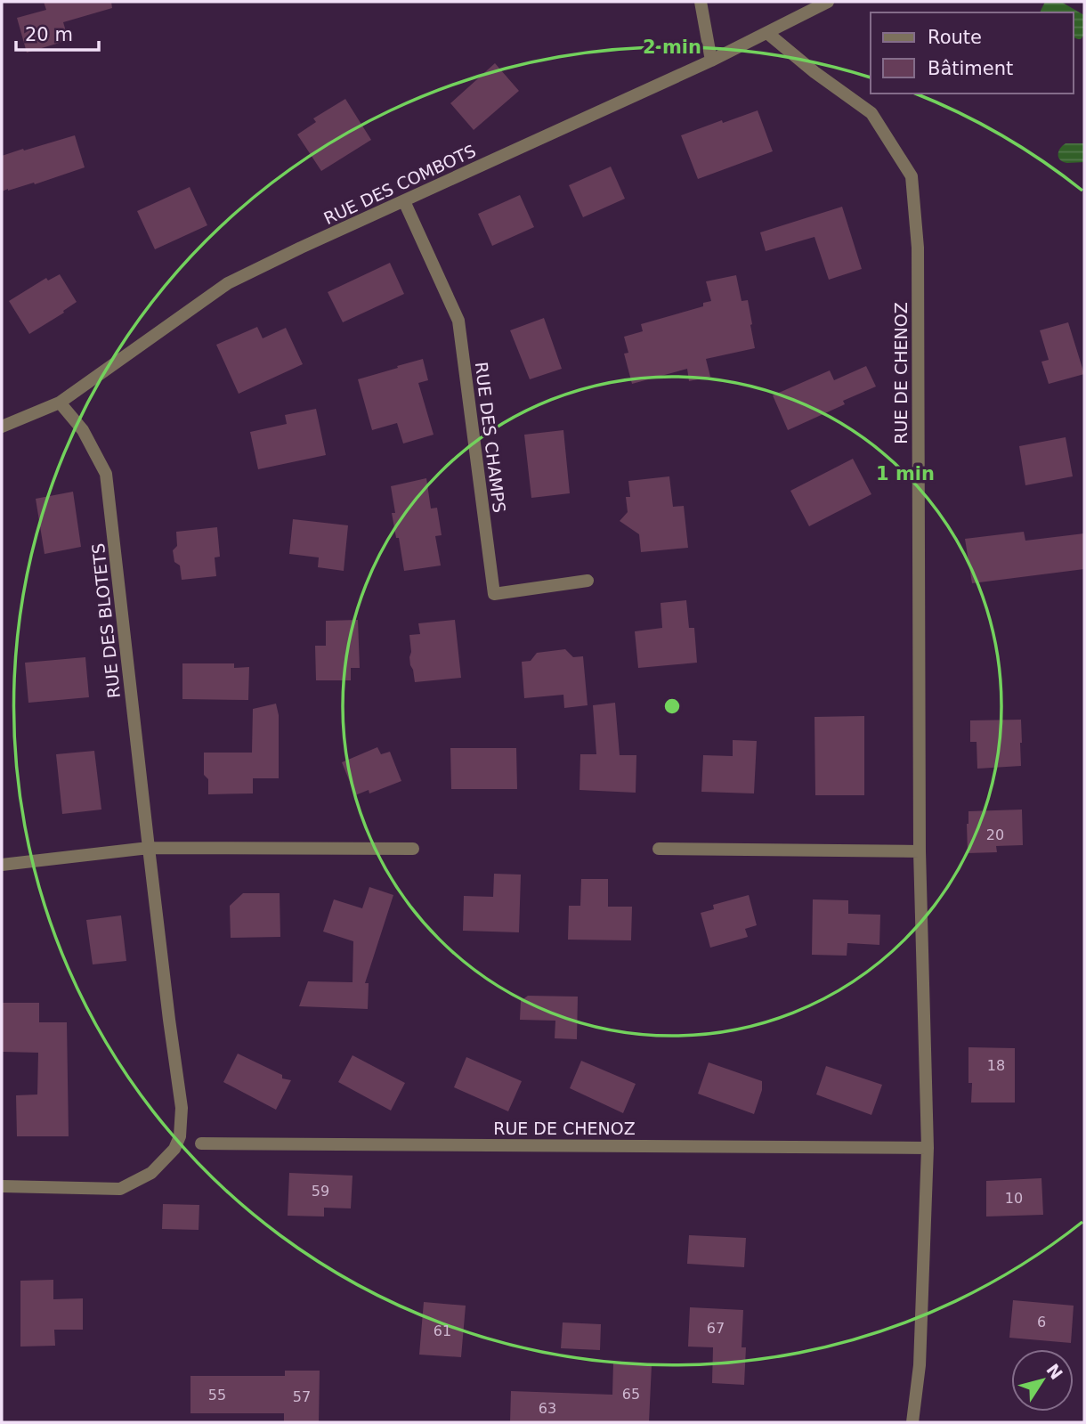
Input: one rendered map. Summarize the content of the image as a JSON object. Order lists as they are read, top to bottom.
{
  "streets": {
    "street": [
      "RUE DES COMBOTS",
      "RUE DE CHENOZ",
      "RUE DES CHAMPS",
      "RUE DES BLOTETS"
    ]
  },
  "crossings": [
    ["RUE DES COMBOTS", "RUE DE CHENOZ"],
    ["RUE DES COMBOTS", "RUE DES CHAMPS"],
    ["RUE DES COMBOTS", "RUE DES BLOTETS"]
  ],
  "house_numbers": [
    "20",
    "18",
    "59",
    "10",
    "6",
    "67",
    "61",
    "65",
    "55",
    "57",
    "63"
  ],
  "legend": ["Route", "Bâtiment"],
  "scale_bar": "20 m",
  "north": "top right",
  "rings": ["2 min", "1 min"]
}
